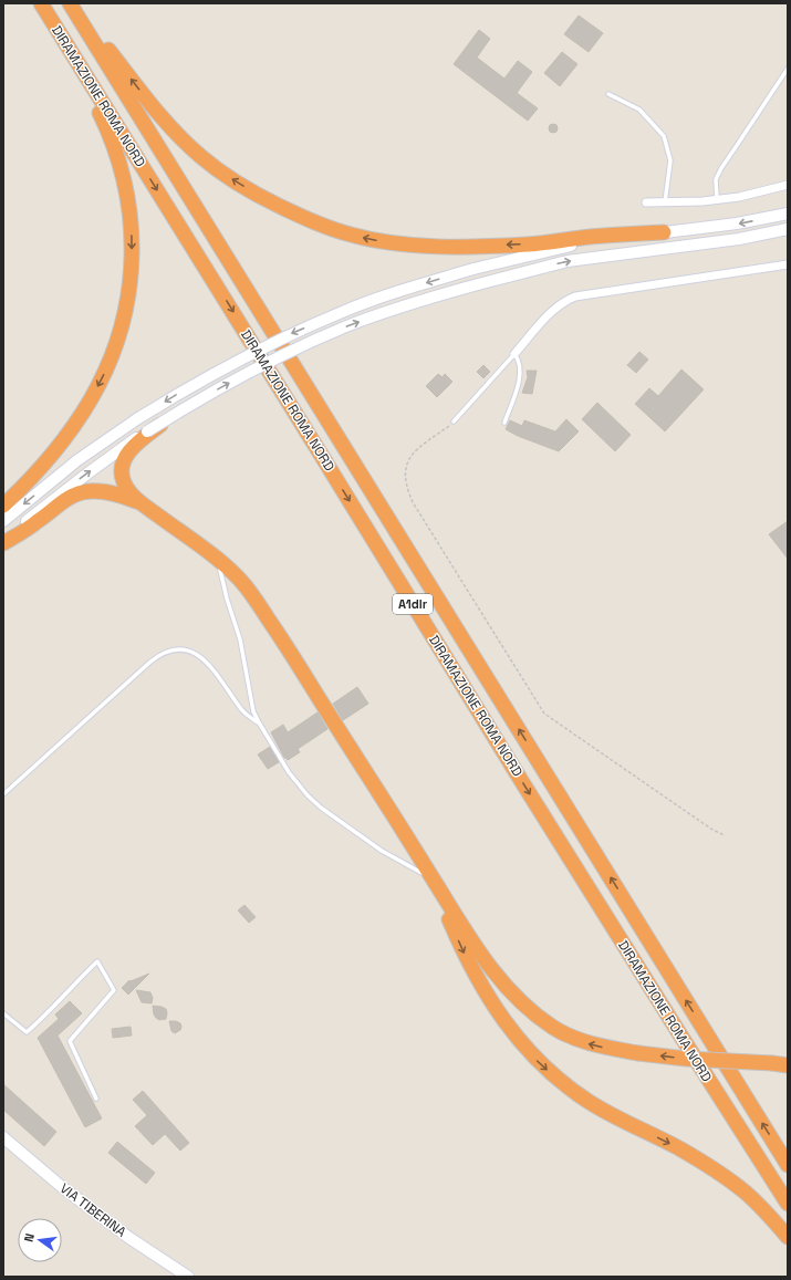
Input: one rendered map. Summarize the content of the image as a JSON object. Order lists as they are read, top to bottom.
{
  "streets": {
    "highway": ["DIRAMAZIONE ROMA NORD", "A1dir"],
    "main road": ["VIA TIBERINA"]
  },
  "north": "left"
}
